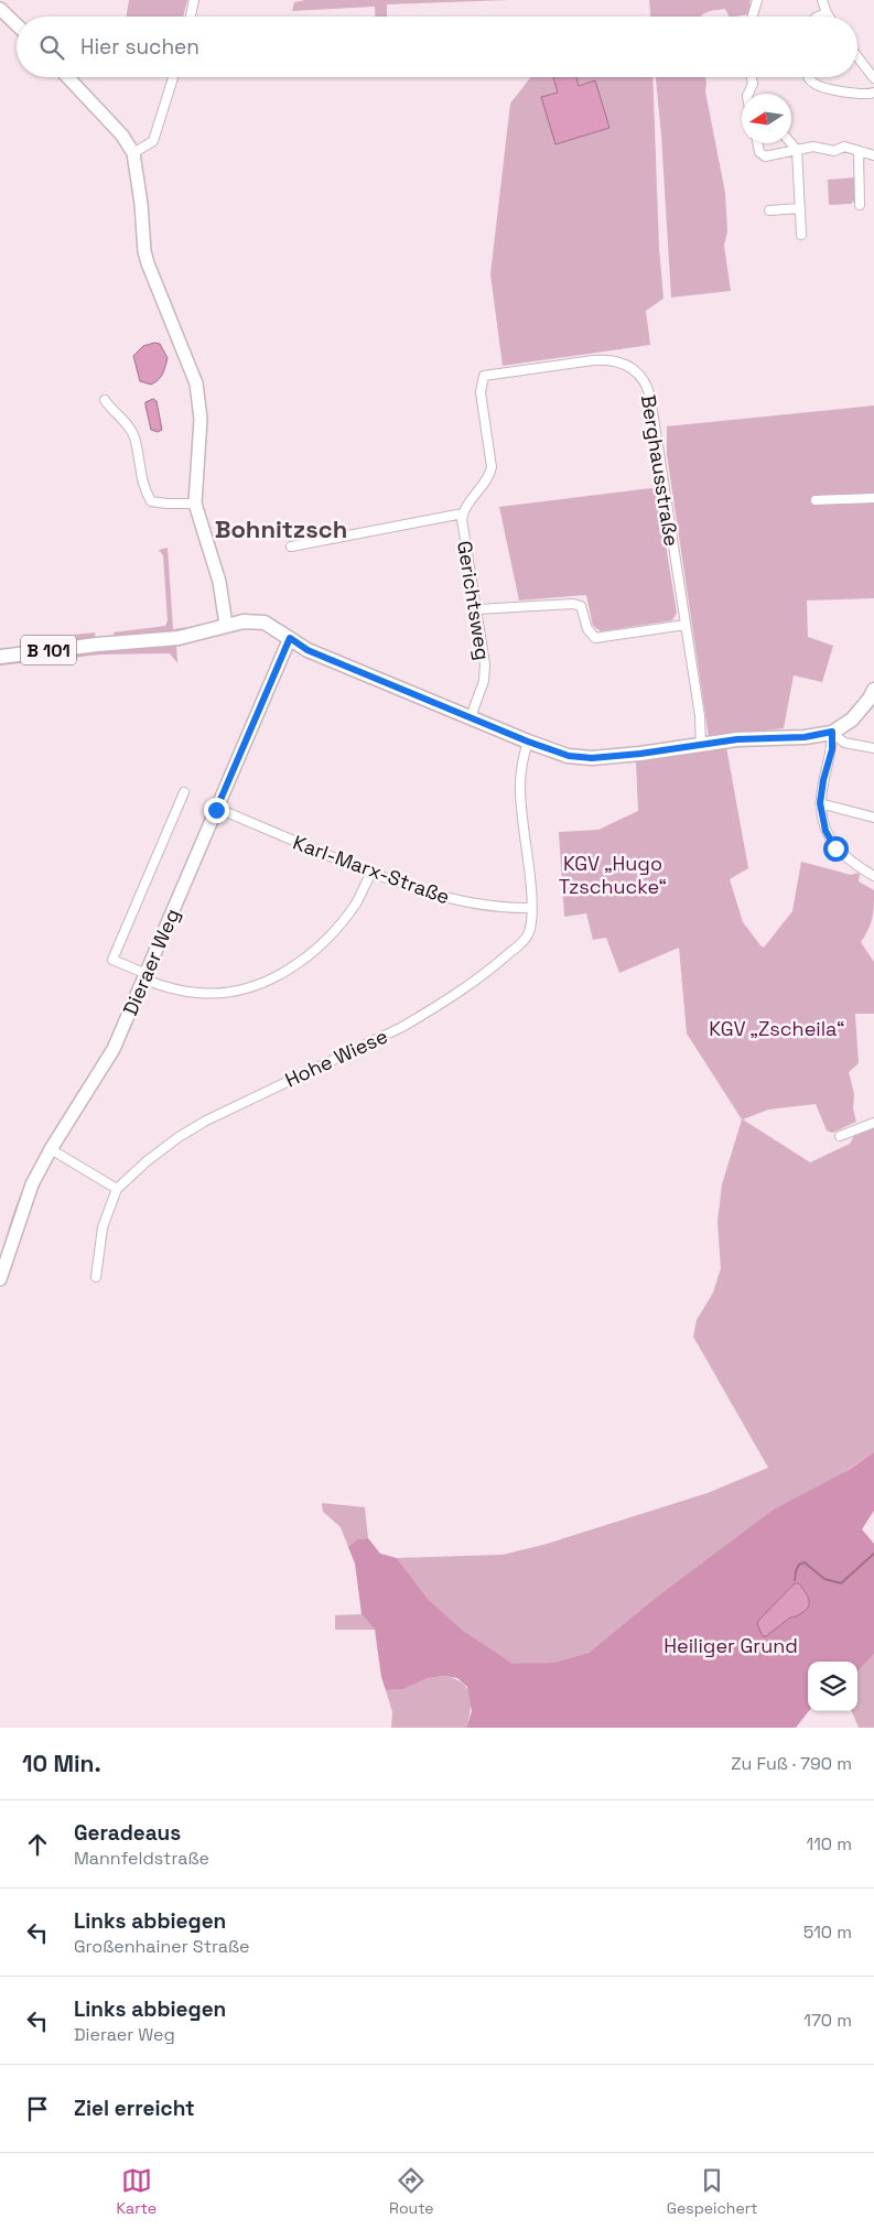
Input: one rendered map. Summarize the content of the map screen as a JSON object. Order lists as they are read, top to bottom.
{
  "streets": {
    "main road": ["B 101", "Dieraer Weg"],
    "street": [
      "Berghausstraße",
      "Gerichtsweg",
      "Karl-Marx-Straße",
      "Hohe Wiese"
    ]
  },
  "crossings": [
    ["Berghausstraße", "Gerichtsweg"],
    ["Berghausstraße", "B 101"],
    ["Gerichtsweg", "B 101"],
    ["B 101", "Dieraer Weg"],
    ["B 101", "Hohe Wiese"],
    ["Karl-Marx-Straße", "Dieraer Weg"],
    ["Karl-Marx-Straße", "Hohe Wiese"]
  ],
  "districts": ["Bohnitzsch"],
  "parks": ["KGV „Hugo Tzschucke“", "KGV „Zscheila“", "Heiliger Grund"],
  "north": "left",
  "page": {
    "search": "Hier suchen",
    "heading": ["10 Min.", "Zu Fuß · 790 m"],
    "list": [
      ["Geradeaus", "Mannfeldstraße", "110 m"],
      ["Links abbiegen", "Großenhainer Straße", "510 m"],
      ["Links abbiegen", "Dieraer Weg", "170 m"],
      "Ziel erreicht"
    ],
    "nav": ["Karte", "Route", "Gespeichert"]
  }
}
